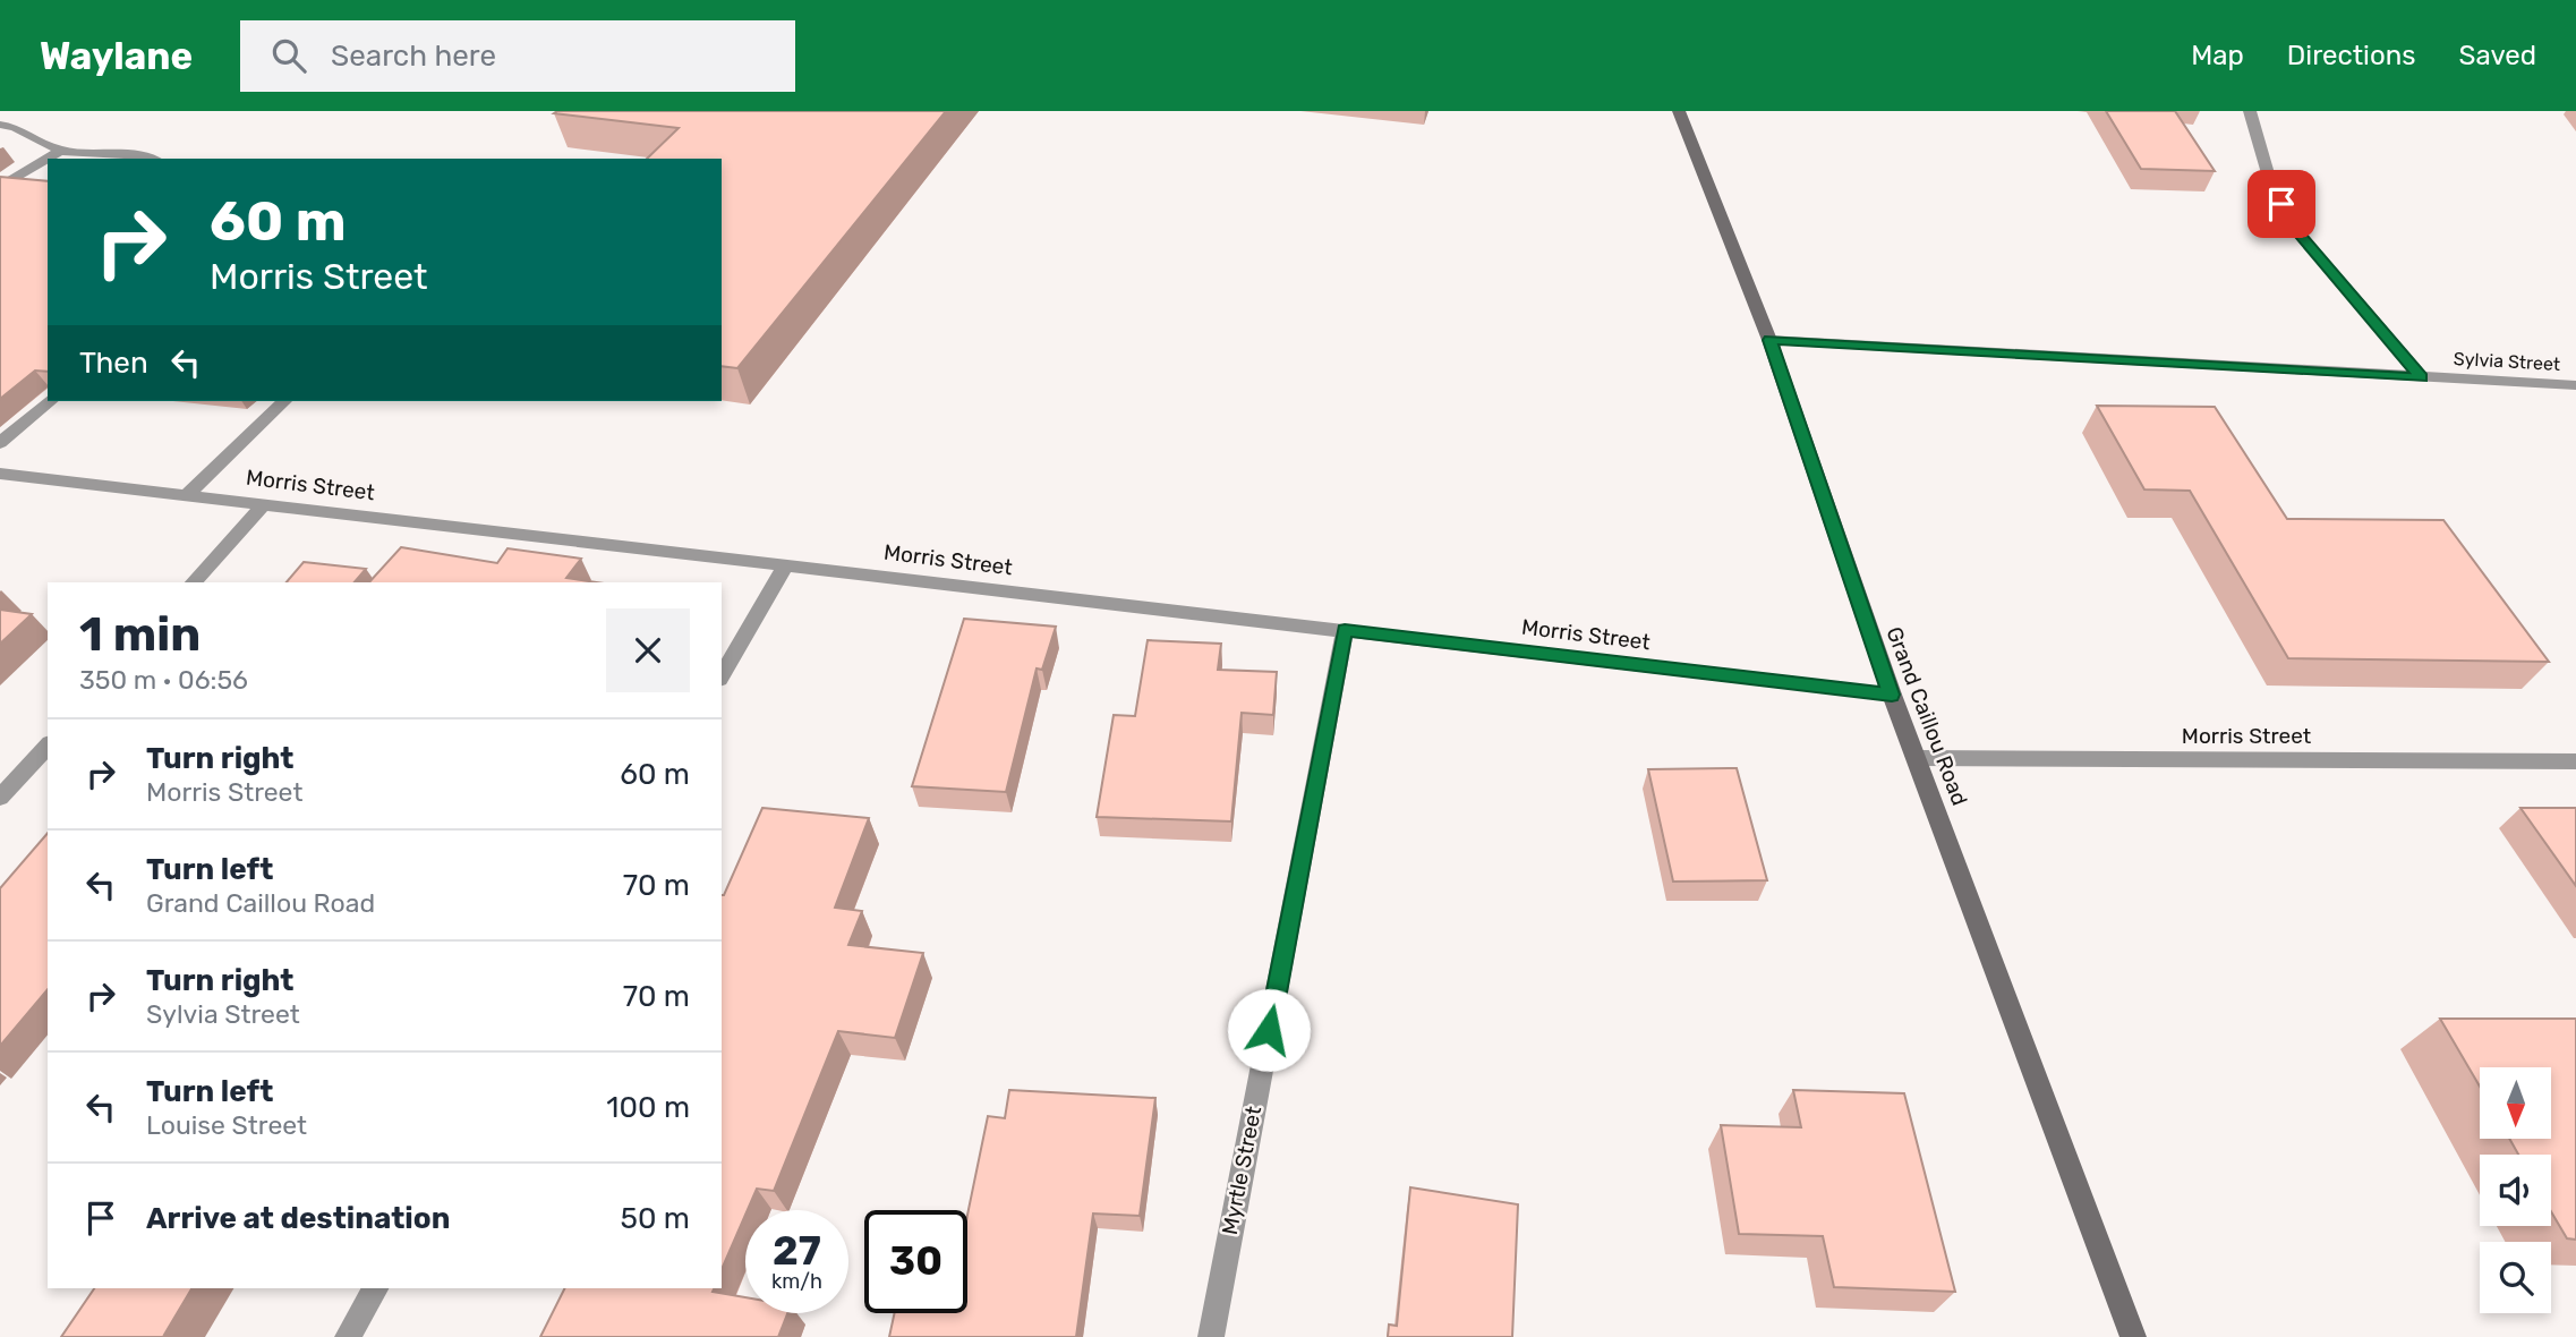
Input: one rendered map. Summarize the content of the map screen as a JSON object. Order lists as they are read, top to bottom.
{
  "streets": {
    "main road": ["Grand Caillou Road"],
    "street": ["Sylvia Street", "Morris Street", "Myrtle Street"]
  },
  "crossings": [
    ["Sylvia Street", "Grand Caillou Road"],
    ["Morris Street", "Grand Caillou Road"],
    ["Morris Street", "Myrtle Street"]
  ],
  "north": "bottom",
  "page": {
    "header": "Waylane",
    "search": "Search here",
    "nav": ["Map", "Directions", "Saved"],
    "turn": ["60 m", "Morris Street"],
    "then": "Then",
    "heading": ["1 min", "350 m · 06:56"],
    "list": [
      {
        "name": "Turn right",
        "note": "Morris Street",
        "value": "60 m"
      },
      {
        "name": "Turn left",
        "note": "Grand Caillou Road",
        "value": "70 m"
      },
      {
        "name": "Turn right",
        "note": "Sylvia Street",
        "value": "70 m"
      },
      {
        "name": "Turn left",
        "note": "Louise Street",
        "value": "100 m"
      },
      {
        "name": "Arrive at destination",
        "value": "50 m"
      }
    ],
    "speed": "27 km/h",
    "limit": "30"
  }
}
